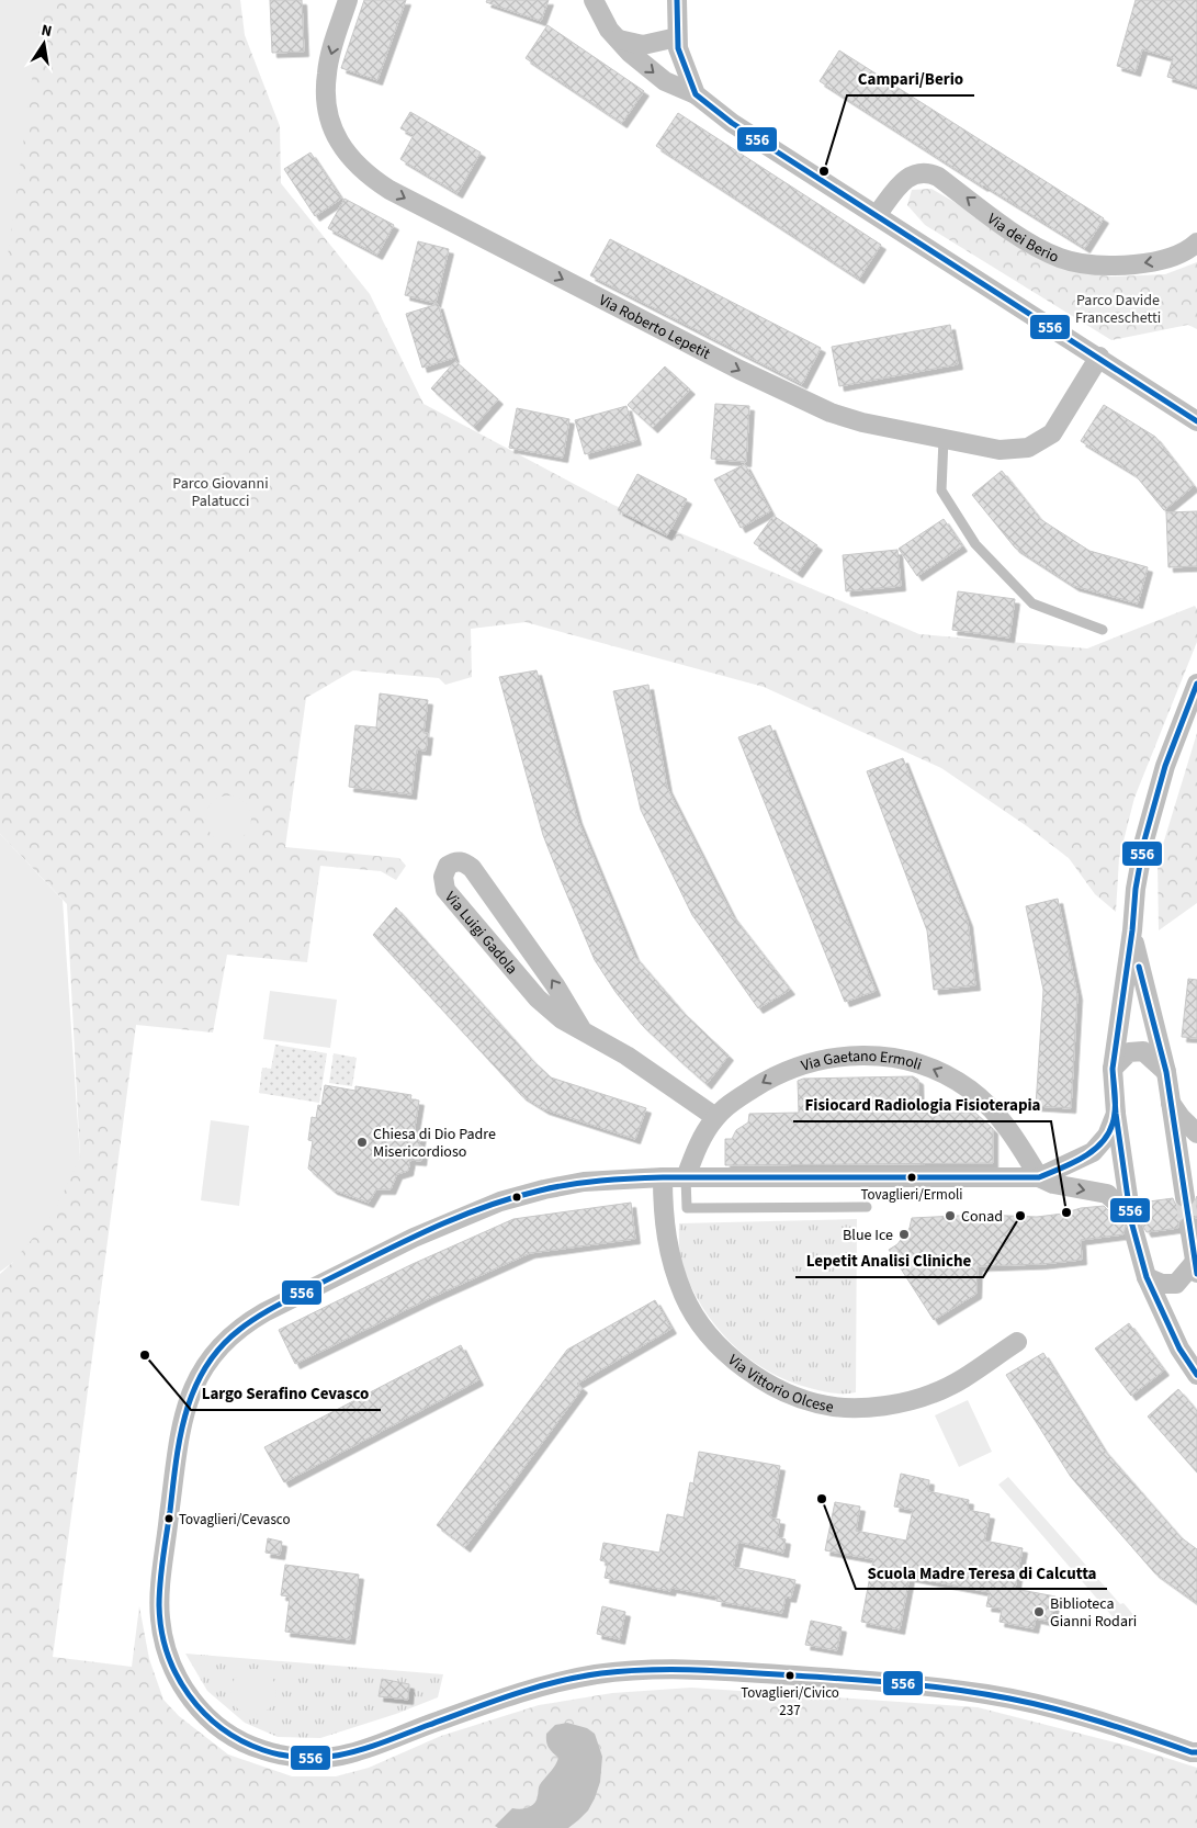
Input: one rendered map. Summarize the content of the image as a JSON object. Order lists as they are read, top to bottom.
{
  "streets": {
    "street": [
      "Via dei Berio",
      "Via Roberto Lepetit",
      "Via Luigi Gadola",
      "Via Gaetano Ermoli",
      "Via Vittorio Olcese"
    ]
  },
  "crossings": [
    ["Via Luigi Gadola", "Via Gaetano Ermoli"]
  ],
  "one_way": ["Via dei Berio", "Via Roberto Lepetit"],
  "parks": ["Parco Davide Franceschetti", "Parco Giovanni Palatucci"],
  "places": [
    "Campari/Berio",
    "Chiesa di Dio Padre Misericordioso",
    "Tovaglieri/Ermoli",
    "Fisiocard Radiologia Fisioterapia",
    "Conad",
    "Lepetit Analisi Cliniche",
    "Blue Ice",
    "Largo Serafino Cevasco",
    "Scuola Madre Teresa di Calcutta",
    "Tovaglieri/Cevasco",
    "Biblioteca Gianni Rodari",
    "Tovaglieri/Civico 237"
  ],
  "lines": ["transit line 556"],
  "north": "top"
}
